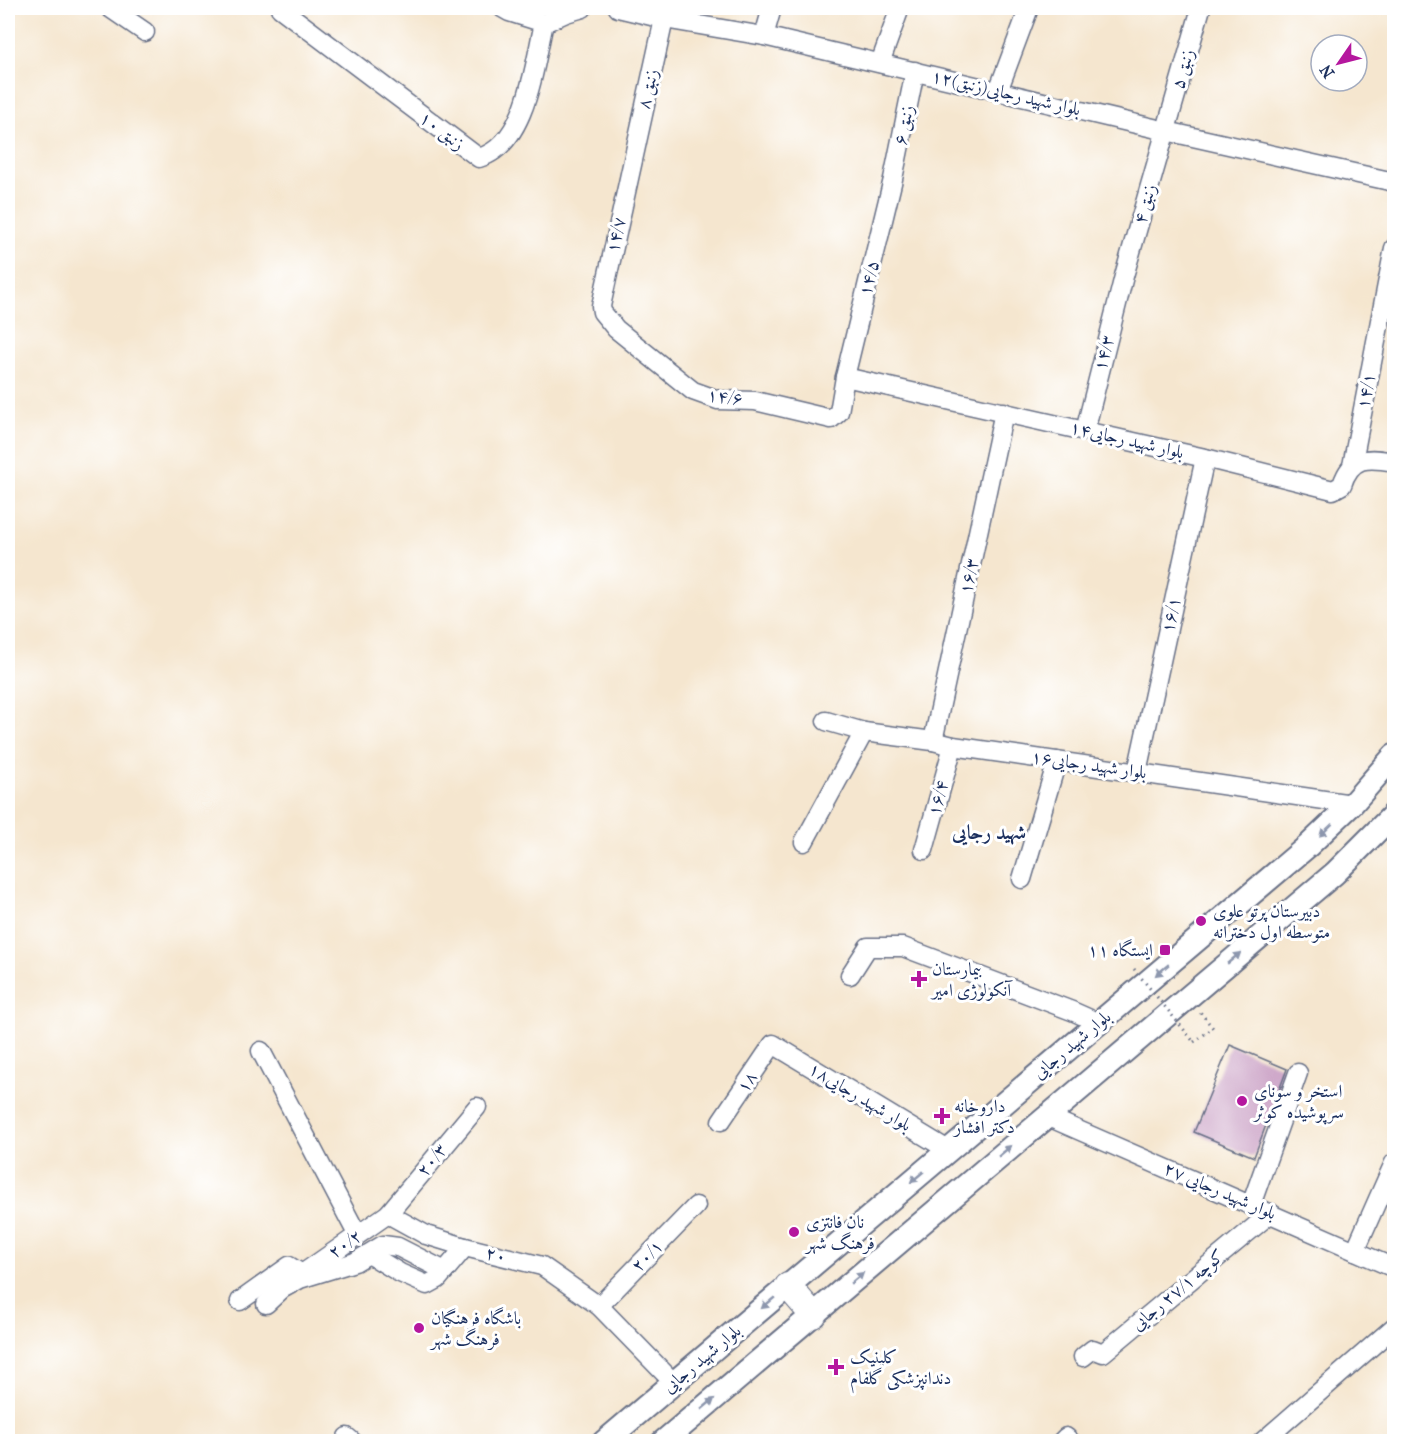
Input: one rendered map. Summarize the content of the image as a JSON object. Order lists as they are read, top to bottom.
{
  "streets": {
    "main road": ["بلوار شهید رجایی"],
    "street": [
      "زنبق ۵",
      "زنبق ۸",
      "۱۲بلوار شهید رجایی(زنبق)",
      "زنبق ۶",
      "زنبق ۱۰",
      "زنبق ۴",
      "۱۴/۷",
      "۱۴/۵",
      "۱۴/۳",
      "۱۴/۱",
      "۱۴/۶",
      "بلوار شهید رجایی۱۴",
      "۱۶/۳",
      "۱۶/۱",
      "بلوار شهید رجایی۱۶",
      "۱۶/۴",
      "۱۸",
      "بلوار شهید رجایی۱۸",
      "۲۰/۳",
      "۲۷ بلوار شهید رجایی",
      "۲۰/۲",
      "۲۰",
      "۲۰/۱",
      "کوچه ۲۷/۱ رجایی"
    ]
  },
  "crossings": [
    ["زنبق ۵", "۱۲بلوار شهید رجایی(زنبق)"],
    ["زنبق ۵", "زنبق ۴"],
    ["زنبق ۸", "۱۲بلوار شهید رجایی(زنبق)"],
    ["زنبق ۸", "۱۴/۷"],
    ["۱۲بلوار شهید رجایی(زنبق)", "زنبق ۶"],
    ["۱۲بلوار شهید رجایی(زنبق)", "زنبق ۴"],
    ["زنبق ۶", "۱۴/۵"],
    ["زنبق ۴", "۱۴/۳"],
    ["۱۴/۷", "۱۴/۶"],
    ["۱۴/۵", "۱۴/۶"],
    ["۱۴/۵", "بلوار شهید رجایی۱۴"],
    ["۱۴/۳", "بلوار شهید رجایی۱۴"],
    ["۱۴/۱", "بلوار شهید رجایی۱۴"],
    ["۱۴/۶", "بلوار شهید رجایی۱۴"],
    ["بلوار شهید رجایی۱۴", "۱۶/۳"],
    ["بلوار شهید رجایی۱۴", "۱۶/۱"],
    ["۱۶/۳", "بلوار شهید رجایی۱۶"],
    ["۱۶/۱", "بلوار شهید رجایی۱۶"],
    ["بلوار شهید رجایی۱۶", "۱۶/۴"],
    ["بلوار شهید رجایی۱۶", "بلوار شهید رجایی"],
    ["بلوار شهید رجایی", "بلوار شهید رجایی۱۸"],
    ["بلوار شهید رجایی", "۲۰"],
    ["۱۸", "بلوار شهید رجایی۱۸"],
    ["۲۰/۳", "۲۰/۲"],
    ["۲۰/۳", "۲۰"],
    ["۲۷ بلوار شهید رجایی", "کوچه ۲۷/۱ رجایی"],
    ["۲۰/۲", "۲۰"],
    ["۲۰", "۲۰/۱"]
  ],
  "districts": ["شهید رجایی"],
  "places": {
    "other": [
      "دبیرستان پرتو علوی متوسطه اول دخترانه",
      "استخر و سونای سرپوشیده کوثر",
      "نان فانتزی فرهنگ شهر",
      "باشگاه فرهنگیان فرهنگ شهر"
    ],
    "transit": ["ایستگاه ۱۱"],
    "health": ["بیمارستان آنکولوژی امیر", "داروخانه دکتر افشار", "کلینیک دندانپزشکی گلفام"]
  },
  "north": "bottom left"
}
